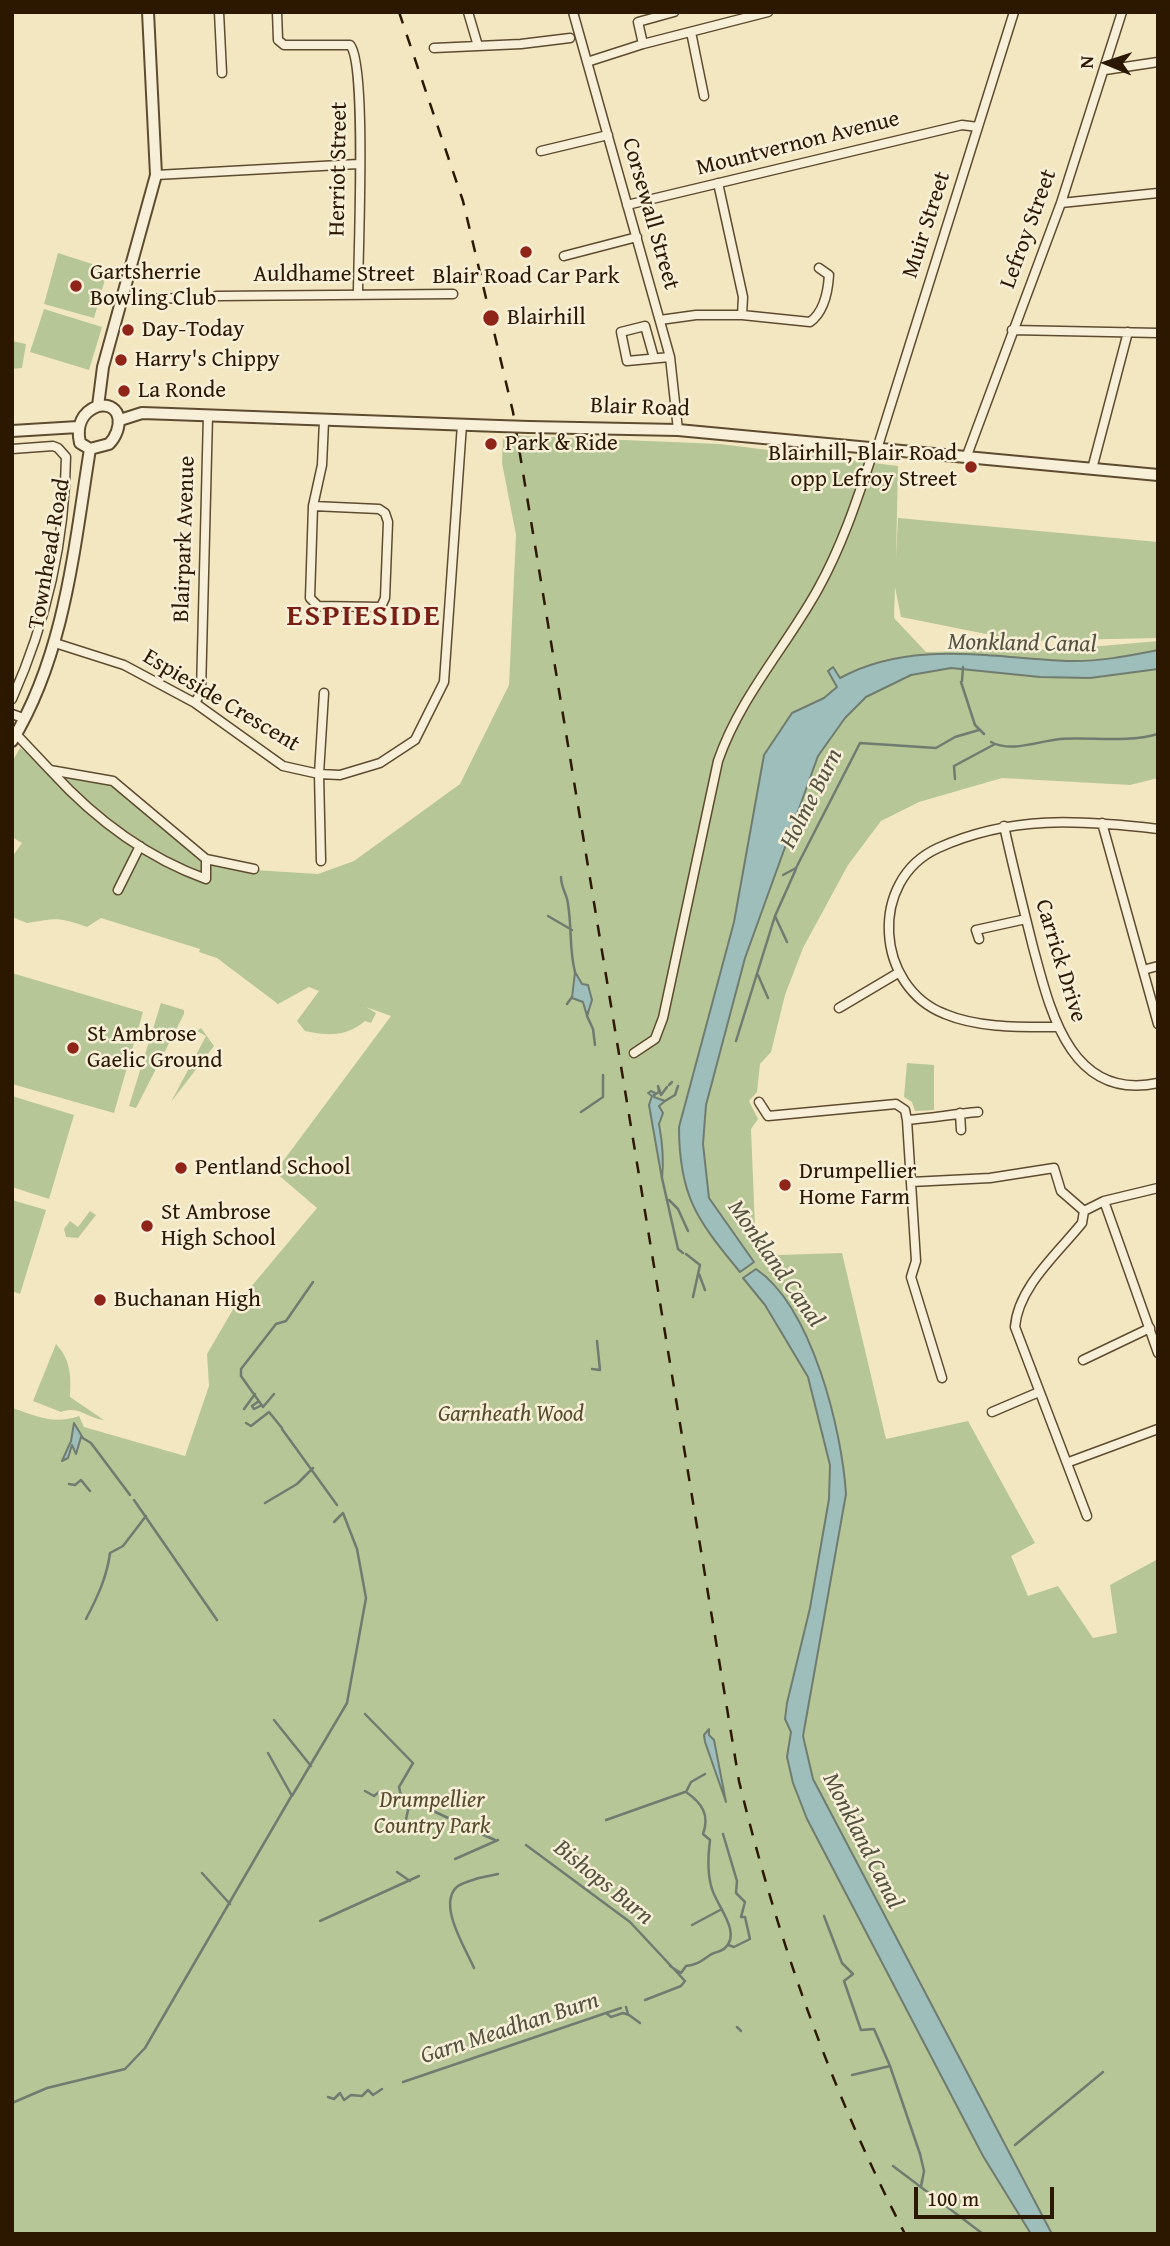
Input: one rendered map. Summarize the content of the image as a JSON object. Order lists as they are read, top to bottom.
{
  "streets": {
    "street": [
      "Mountvernon Avenue",
      "Herriot Street",
      "Corsewall Street",
      "Muir Street",
      "Lefroy Street",
      "Auldhame Street",
      "Blair Road",
      "Blairpark Avenue",
      "Townhead Road",
      "Espieside Crescent",
      "Carrick Drive"
    ]
  },
  "crossings": [
    ["Mountvernon Avenue", "Corsewall Street"],
    ["Mountvernon Avenue", "Muir Street"],
    ["Herriot Street", "Auldhame Street"],
    ["Corsewall Street", "Blair Road"],
    ["Muir Street", "Blair Road"],
    ["Lefroy Street", "Blair Road"],
    ["Blair Road", "Blairpark Avenue"],
    ["Blair Road", "Townhead Road"],
    ["Blair Road", "Espieside Crescent"],
    ["Blairpark Avenue", "Espieside Crescent"],
    ["Townhead Road", "Espieside Crescent"]
  ],
  "districts": ["ESPIESIDE"],
  "water": [
    "Monkland Canal",
    "Holme Burn",
    "Bishops Burn",
    "Garn Meadhan Burn"
  ],
  "parks": ["Garnheath Wood", "Drumpellier Country Park"],
  "places": [
    "Blair Road Car Park",
    "Gartsherrie Bowling Club",
    "Blairhill",
    "Day-Today",
    "Harry's Chippy",
    "La Ronde",
    "Park & Ride",
    "Blairhill, Blair Road opp Lefroy Street",
    "St Ambrose Gaelic Ground",
    "Pentland School",
    "Drumpellier Home Farm",
    "St Ambrose High School",
    "Buchanan High"
  ],
  "scale_bar": "100 m",
  "north": "left"
}
